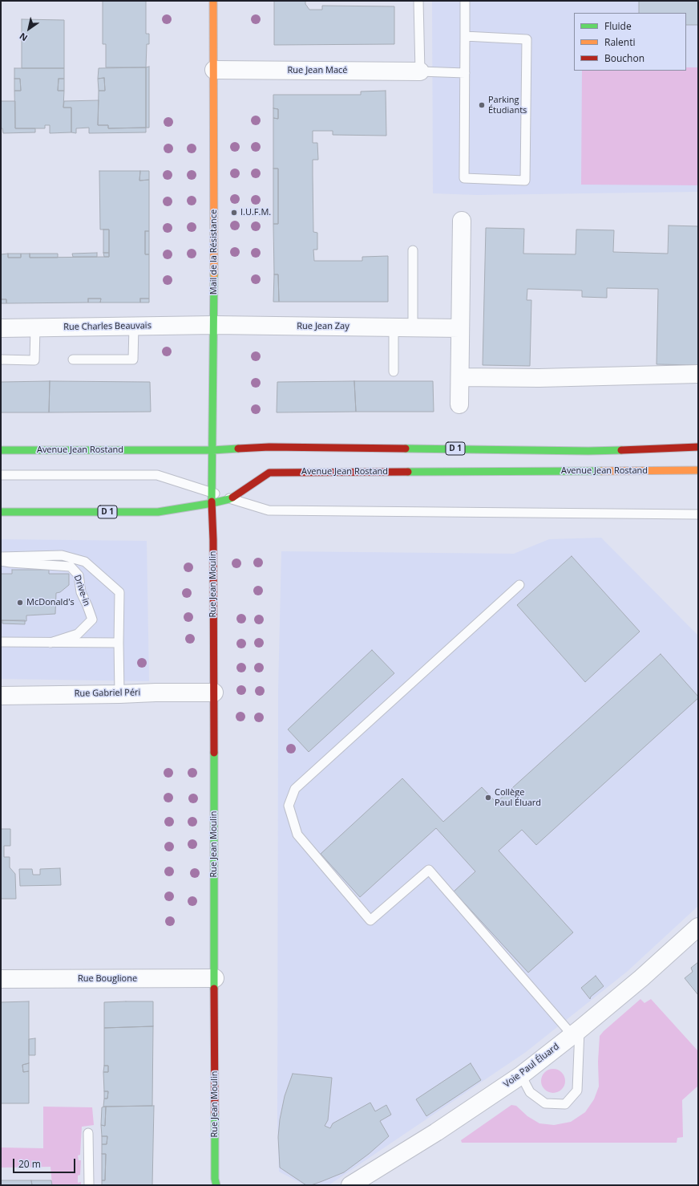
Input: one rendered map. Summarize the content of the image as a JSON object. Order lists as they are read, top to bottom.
{
  "streets": {
    "main road": [
      "Mail de la Résistance",
      "D 1",
      "Avenue Jean Rostand",
      "Rue Jean Moulin"
    ],
    "street": [
      "Rue Jean Macé",
      "Rue Charles Beauvais",
      "Rue Jean Zay",
      "Rue Gabriel Péri",
      "Rue Bouglione",
      "Voie Paul Éluard"
    ],
    "lane": ["Drive-in"]
  },
  "crossings": [
    ["Rue Jean Macé", "Mail de la Résistance"],
    ["Mail de la Résistance", "Rue Charles Beauvais"],
    ["Mail de la Résistance", "Rue Jean Zay"],
    ["Mail de la Résistance", "Avenue Jean Rostand"],
    ["Mail de la Résistance", "Rue Jean Moulin"],
    ["Rue Charles Beauvais", "Rue Jean Zay"],
    ["Avenue Jean Rostand", "Rue Jean Moulin"],
    ["Rue Jean Moulin", "Rue Gabriel Péri"],
    ["Rue Jean Moulin", "Rue Bouglione"]
  ],
  "places": [
    "Parking Étudiants",
    "I.U.F.M.",
    "McDonald's",
    "Collège Paul Éluard"
  ],
  "legend": ["Fluide", "Ralenti", "Bouchon"],
  "scale_bar": "20 m",
  "north": "bottom left"
}
